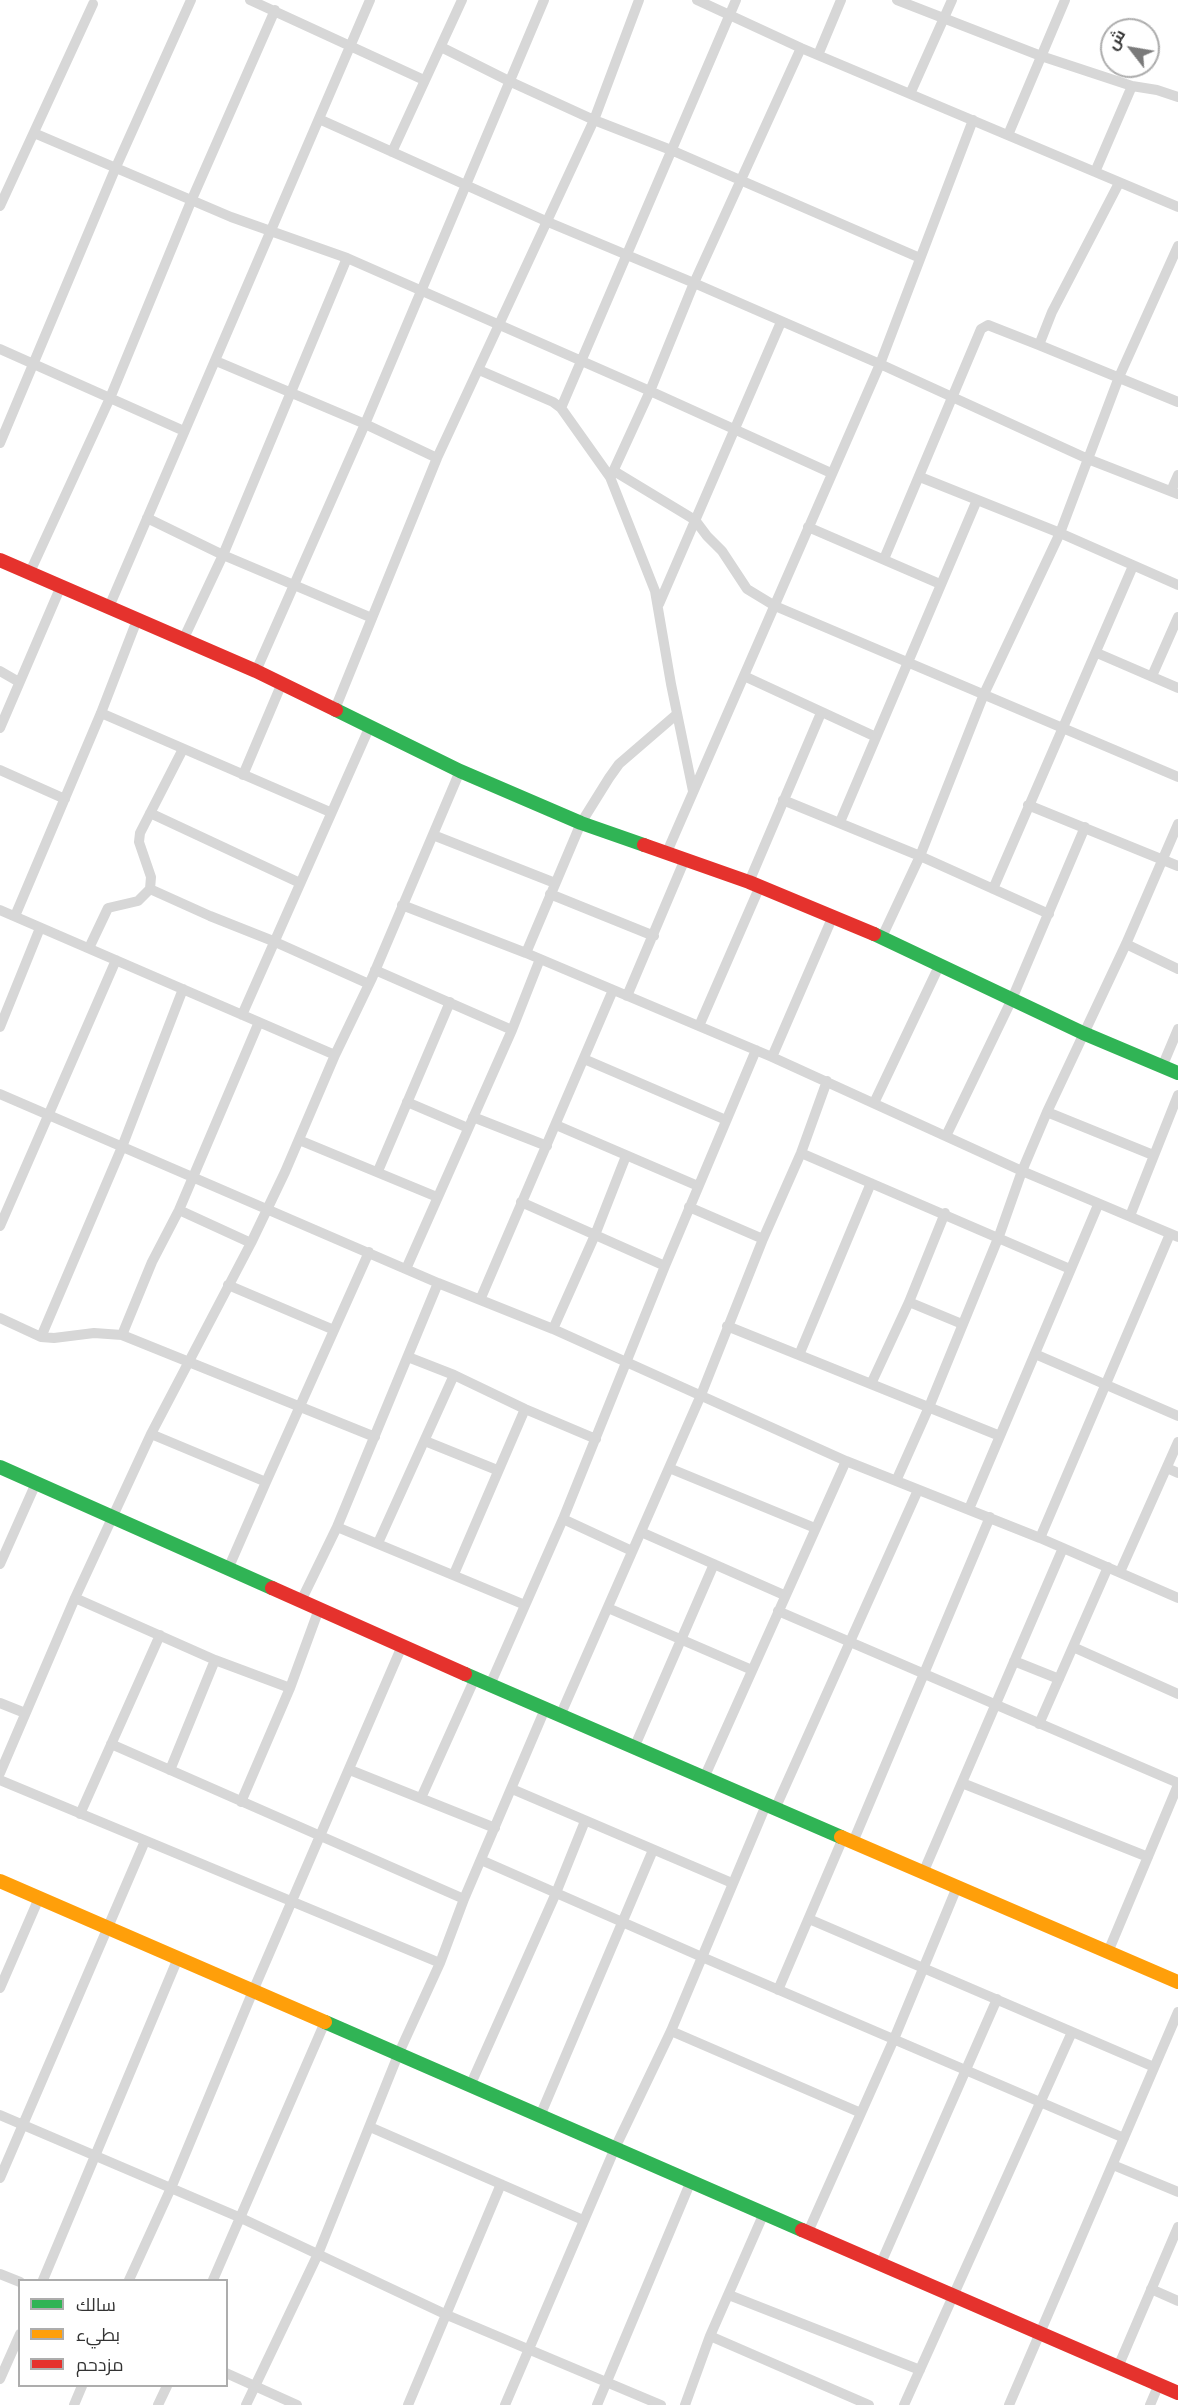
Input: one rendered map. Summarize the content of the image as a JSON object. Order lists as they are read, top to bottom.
{
  "legend": ["سالك", "بطيء", "مزدحم"],
  "north": "top left"
}
